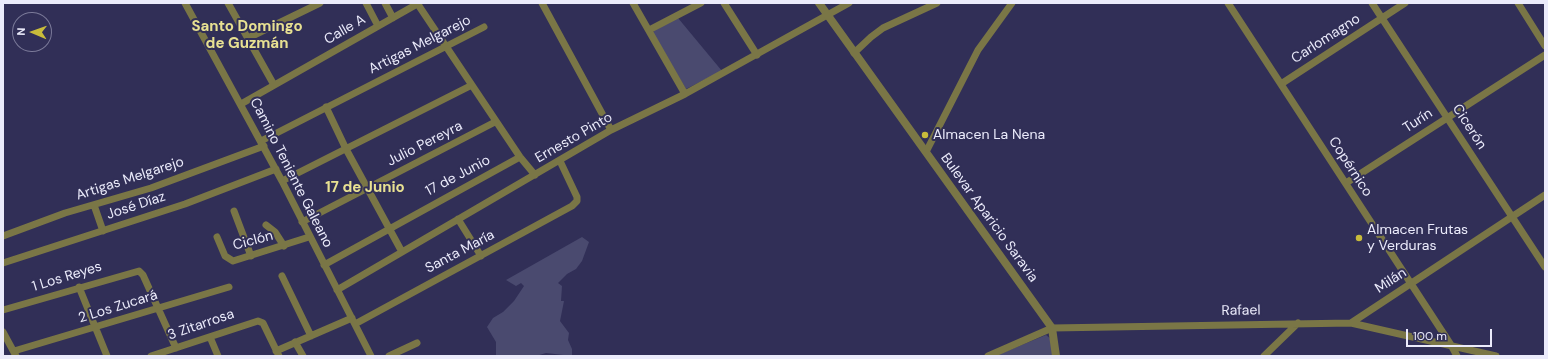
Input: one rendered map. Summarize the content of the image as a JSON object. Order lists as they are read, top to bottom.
{
  "streets": {
    "street": [
      "Calle A",
      "Carlomagno",
      "Artigas Melgarejo",
      "Turín",
      "Cicerón",
      "Ernesto Pinto",
      "Julio Pereyra",
      "Copérnico",
      "Camino Teniente Galeano",
      "17 de Junio",
      "José Díaz",
      "Bulevar Aparicio Saravia",
      "Ciclón",
      "Santa María",
      "1 Los Reyes",
      "Milán",
      "2 Los Zucará",
      "Rafael",
      "3 Zitarrosa"
    ]
  },
  "crossings": [
    ["Calle A", "Camino Teniente Galeano"],
    ["Carlomagno", "Cicerón"],
    ["Carlomagno", "Copérnico"],
    ["Artigas Melgarejo", "Camino Teniente Galeano"],
    ["Turín", "Cicerón"],
    ["Turín", "Copérnico"],
    ["Cicerón", "Milán"],
    ["Ernesto Pinto", "Camino Teniente Galeano"],
    ["Ernesto Pinto", "Bulevar Aparicio Saravia"],
    ["Ernesto Pinto", "Santa María"],
    ["Julio Pereyra", "Camino Teniente Galeano"],
    ["Copérnico", "Milán"],
    ["Copérnico", "Rafael"],
    ["Camino Teniente Galeano", "17 de Junio"],
    ["Camino Teniente Galeano", "José Díaz"],
    ["Camino Teniente Galeano", "Ciclón"],
    ["Camino Teniente Galeano", "Santa María"],
    ["Bulevar Aparicio Saravia", "Rafael"],
    ["Santa María", "3 Zitarrosa"],
    ["1 Los Reyes", "2 Los Zucará"],
    ["Milán", "Rafael"]
  ],
  "districts": ["Santo Domingo de Guzmán", "17 de Junio"],
  "places": ["Almacen La Nena", "Almacen Frutas y Verduras"],
  "scale_bar": "100 m",
  "north": "left"
}
